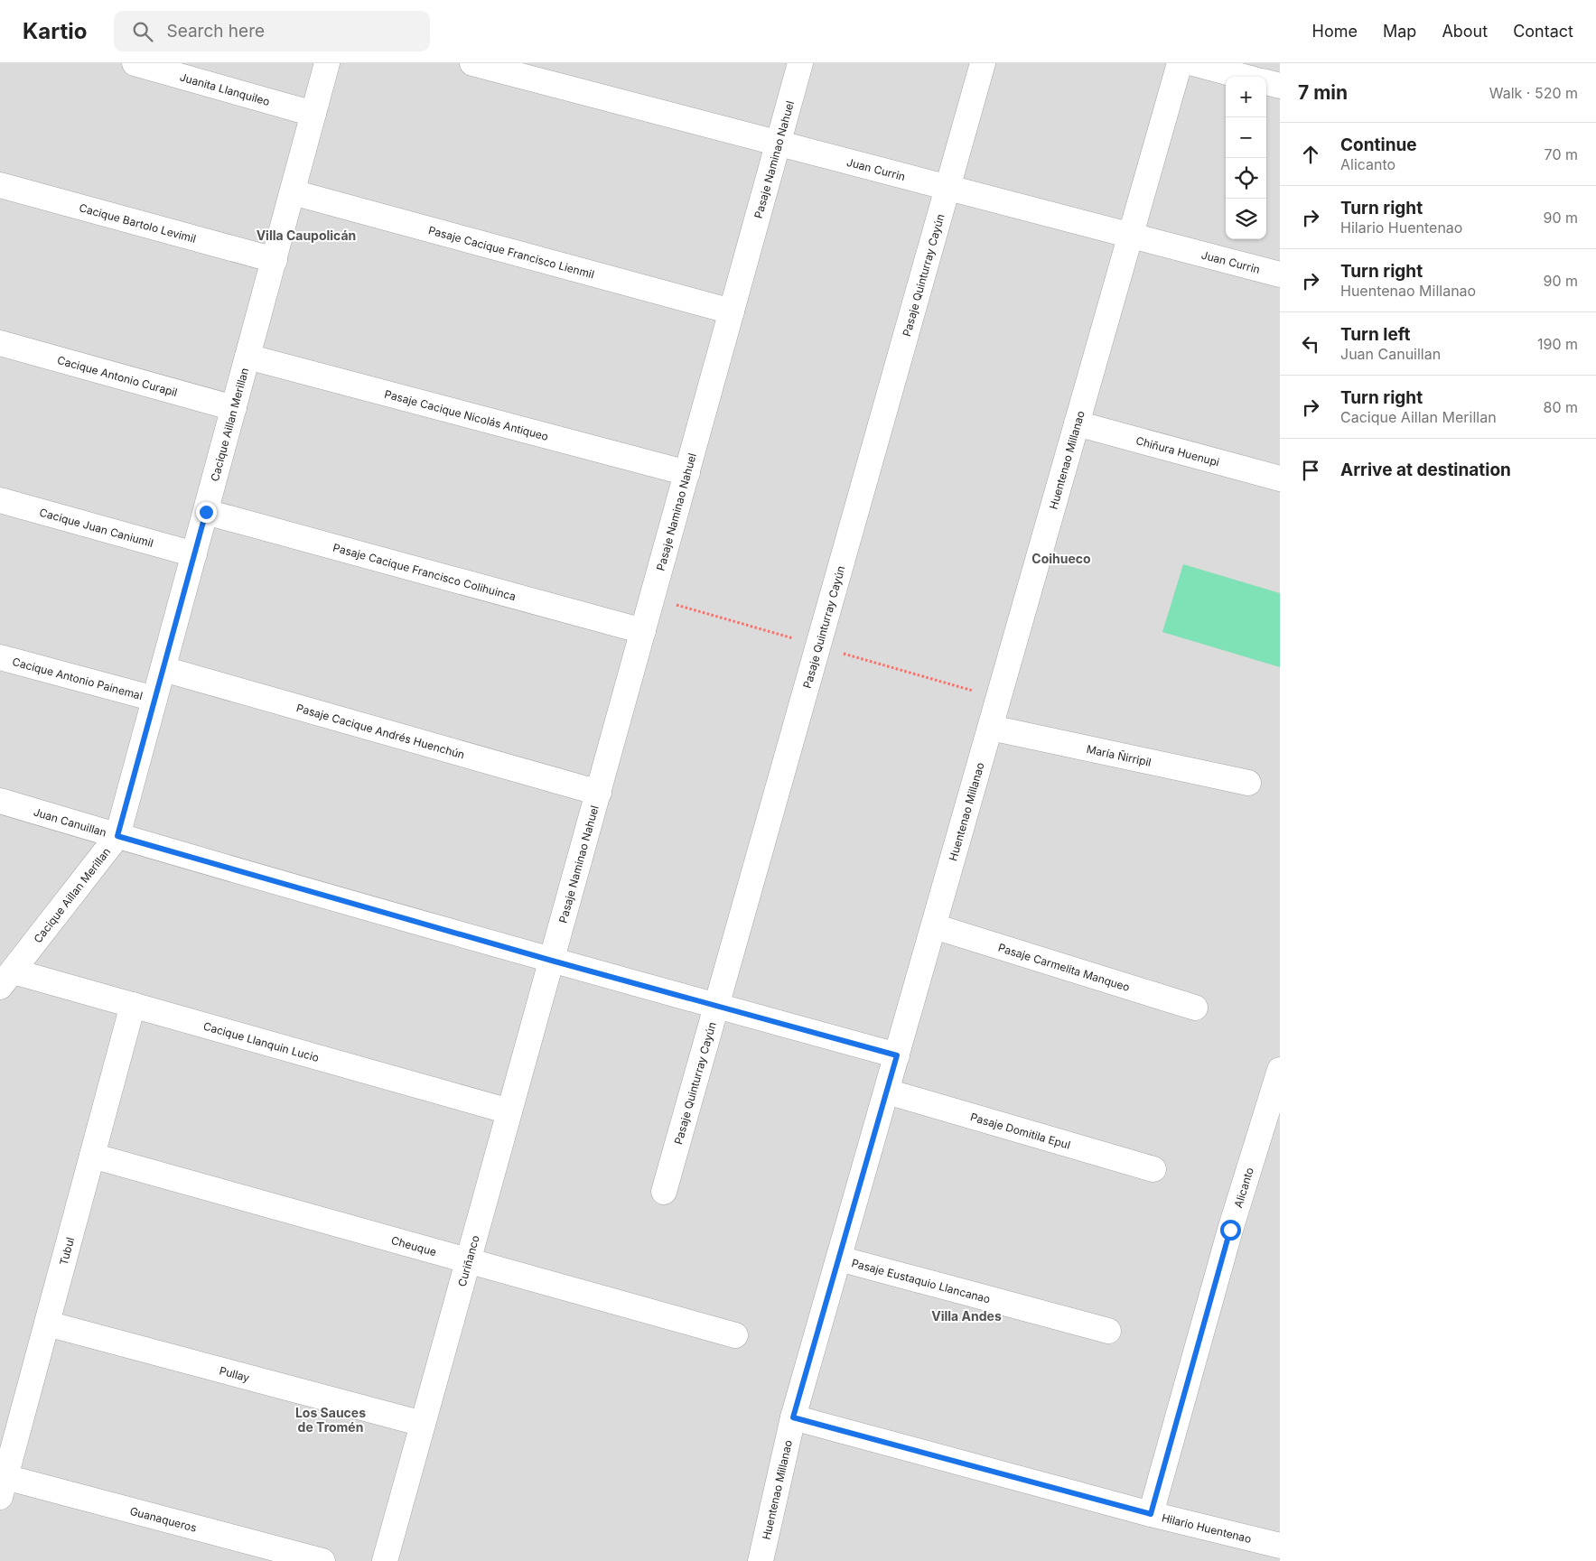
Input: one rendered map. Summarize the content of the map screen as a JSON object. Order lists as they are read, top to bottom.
{
  "streets": {
    "street": [
      "Juanita Llanquileo",
      "Pasaje Naminao Nahuel",
      "Juan Currin",
      "Cacique Bartolo Levimil",
      "Pasaje Cacique Francisco Lienmil",
      "Pasaje Quinturray Cayún",
      "Cacique Antonio Curapil",
      "Pasaje Cacique Nicolás Antiqueo",
      "Cacique Aillan Merillan",
      "Chiñura Huenupi",
      "Huentenao Millanao",
      "Cacique Juan Caniumil",
      "Pasaje Cacique Francisco Colihuinca",
      "Cacique Antonio Painemal",
      "Pasaje Cacique Andrés Huenchún",
      "María Ñirripil",
      "Juan Canuillan",
      "Pasaje Carmelita Manqueo",
      "Cacique Llanquin Lucio",
      "Pasaje Domitila Epul",
      "Alicanto",
      "Cheuque",
      "Tubul",
      "Curiñanco",
      "Pasaje Eustaquio Llancanao",
      "Pullay",
      "Guanaqueros",
      "Hilario Huentenao"
    ]
  },
  "crossings": [
    ["Juanita Llanquileo", "Cacique Aillan Merillan"],
    ["Pasaje Naminao Nahuel", "Juan Currin"],
    ["Pasaje Naminao Nahuel", "Pasaje Cacique Francisco Lienmil"],
    ["Pasaje Naminao Nahuel", "Pasaje Cacique Nicolás Antiqueo"],
    ["Pasaje Naminao Nahuel", "Pasaje Cacique Francisco Colihuinca"],
    ["Pasaje Naminao Nahuel", "Pasaje Cacique Andrés Huenchún"],
    ["Pasaje Naminao Nahuel", "Juan Canuillan"],
    ["Pasaje Naminao Nahuel", "Curiñanco"],
    ["Juan Currin", "Pasaje Quinturray Cayún"],
    ["Juan Currin", "Huentenao Millanao"],
    ["Cacique Bartolo Levimil", "Cacique Aillan Merillan"],
    ["Pasaje Cacique Francisco Lienmil", "Cacique Aillan Merillan"],
    ["Pasaje Quinturray Cayún", "Juan Canuillan"],
    ["Cacique Antonio Curapil", "Cacique Aillan Merillan"],
    ["Pasaje Cacique Nicolás Antiqueo", "Cacique Aillan Merillan"],
    ["Cacique Aillan Merillan", "Cacique Juan Caniumil"],
    ["Cacique Aillan Merillan", "Pasaje Cacique Francisco Colihuinca"],
    ["Cacique Aillan Merillan", "Cacique Antonio Painemal"],
    ["Cacique Aillan Merillan", "Pasaje Cacique Andrés Huenchún"],
    ["Cacique Aillan Merillan", "Juan Canuillan"],
    ["Cacique Aillan Merillan", "Cacique Llanquin Lucio"],
    ["Chiñura Huenupi", "Huentenao Millanao"],
    ["Huentenao Millanao", "María Ñirripil"],
    ["Huentenao Millanao", "Juan Canuillan"],
    ["Huentenao Millanao", "Pasaje Carmelita Manqueo"],
    ["Huentenao Millanao", "Pasaje Domitila Epul"],
    ["Huentenao Millanao", "Pasaje Eustaquio Llancanao"],
    ["Huentenao Millanao", "Hilario Huentenao"],
    ["Juan Canuillan", "Curiñanco"],
    ["Cacique Llanquin Lucio", "Tubul"],
    ["Cacique Llanquin Lucio", "Curiñanco"],
    ["Alicanto", "Hilario Huentenao"],
    ["Cheuque", "Tubul"],
    ["Cheuque", "Curiñanco"],
    ["Tubul", "Pullay"],
    ["Tubul", "Guanaqueros"],
    ["Curiñanco", "Pullay"]
  ],
  "districts": [
    "Villa Caupolicán",
    "Coihueco",
    "Villa Andes",
    "Los Sauces de Tromén"
  ],
  "page": {
    "header": "Kartio",
    "search": "Search here",
    "nav": [
      "Home",
      "Map",
      "About",
      "Contact"
    ],
    "heading": ["7 min", "Walk · 520 m"],
    "map_buttons": ["+", "−"],
    "list": [
      ["Continue", "Alicanto", "70 m"],
      ["Turn right", "Hilario Huentenao", "90 m"],
      ["Turn right", "Huentenao Millanao", "90 m"],
      ["Turn left", "Juan Canuillan", "190 m"],
      ["Turn right", "Cacique Aillan Merillan", "80 m"],
      "Arrive at destination"
    ]
  }
}
